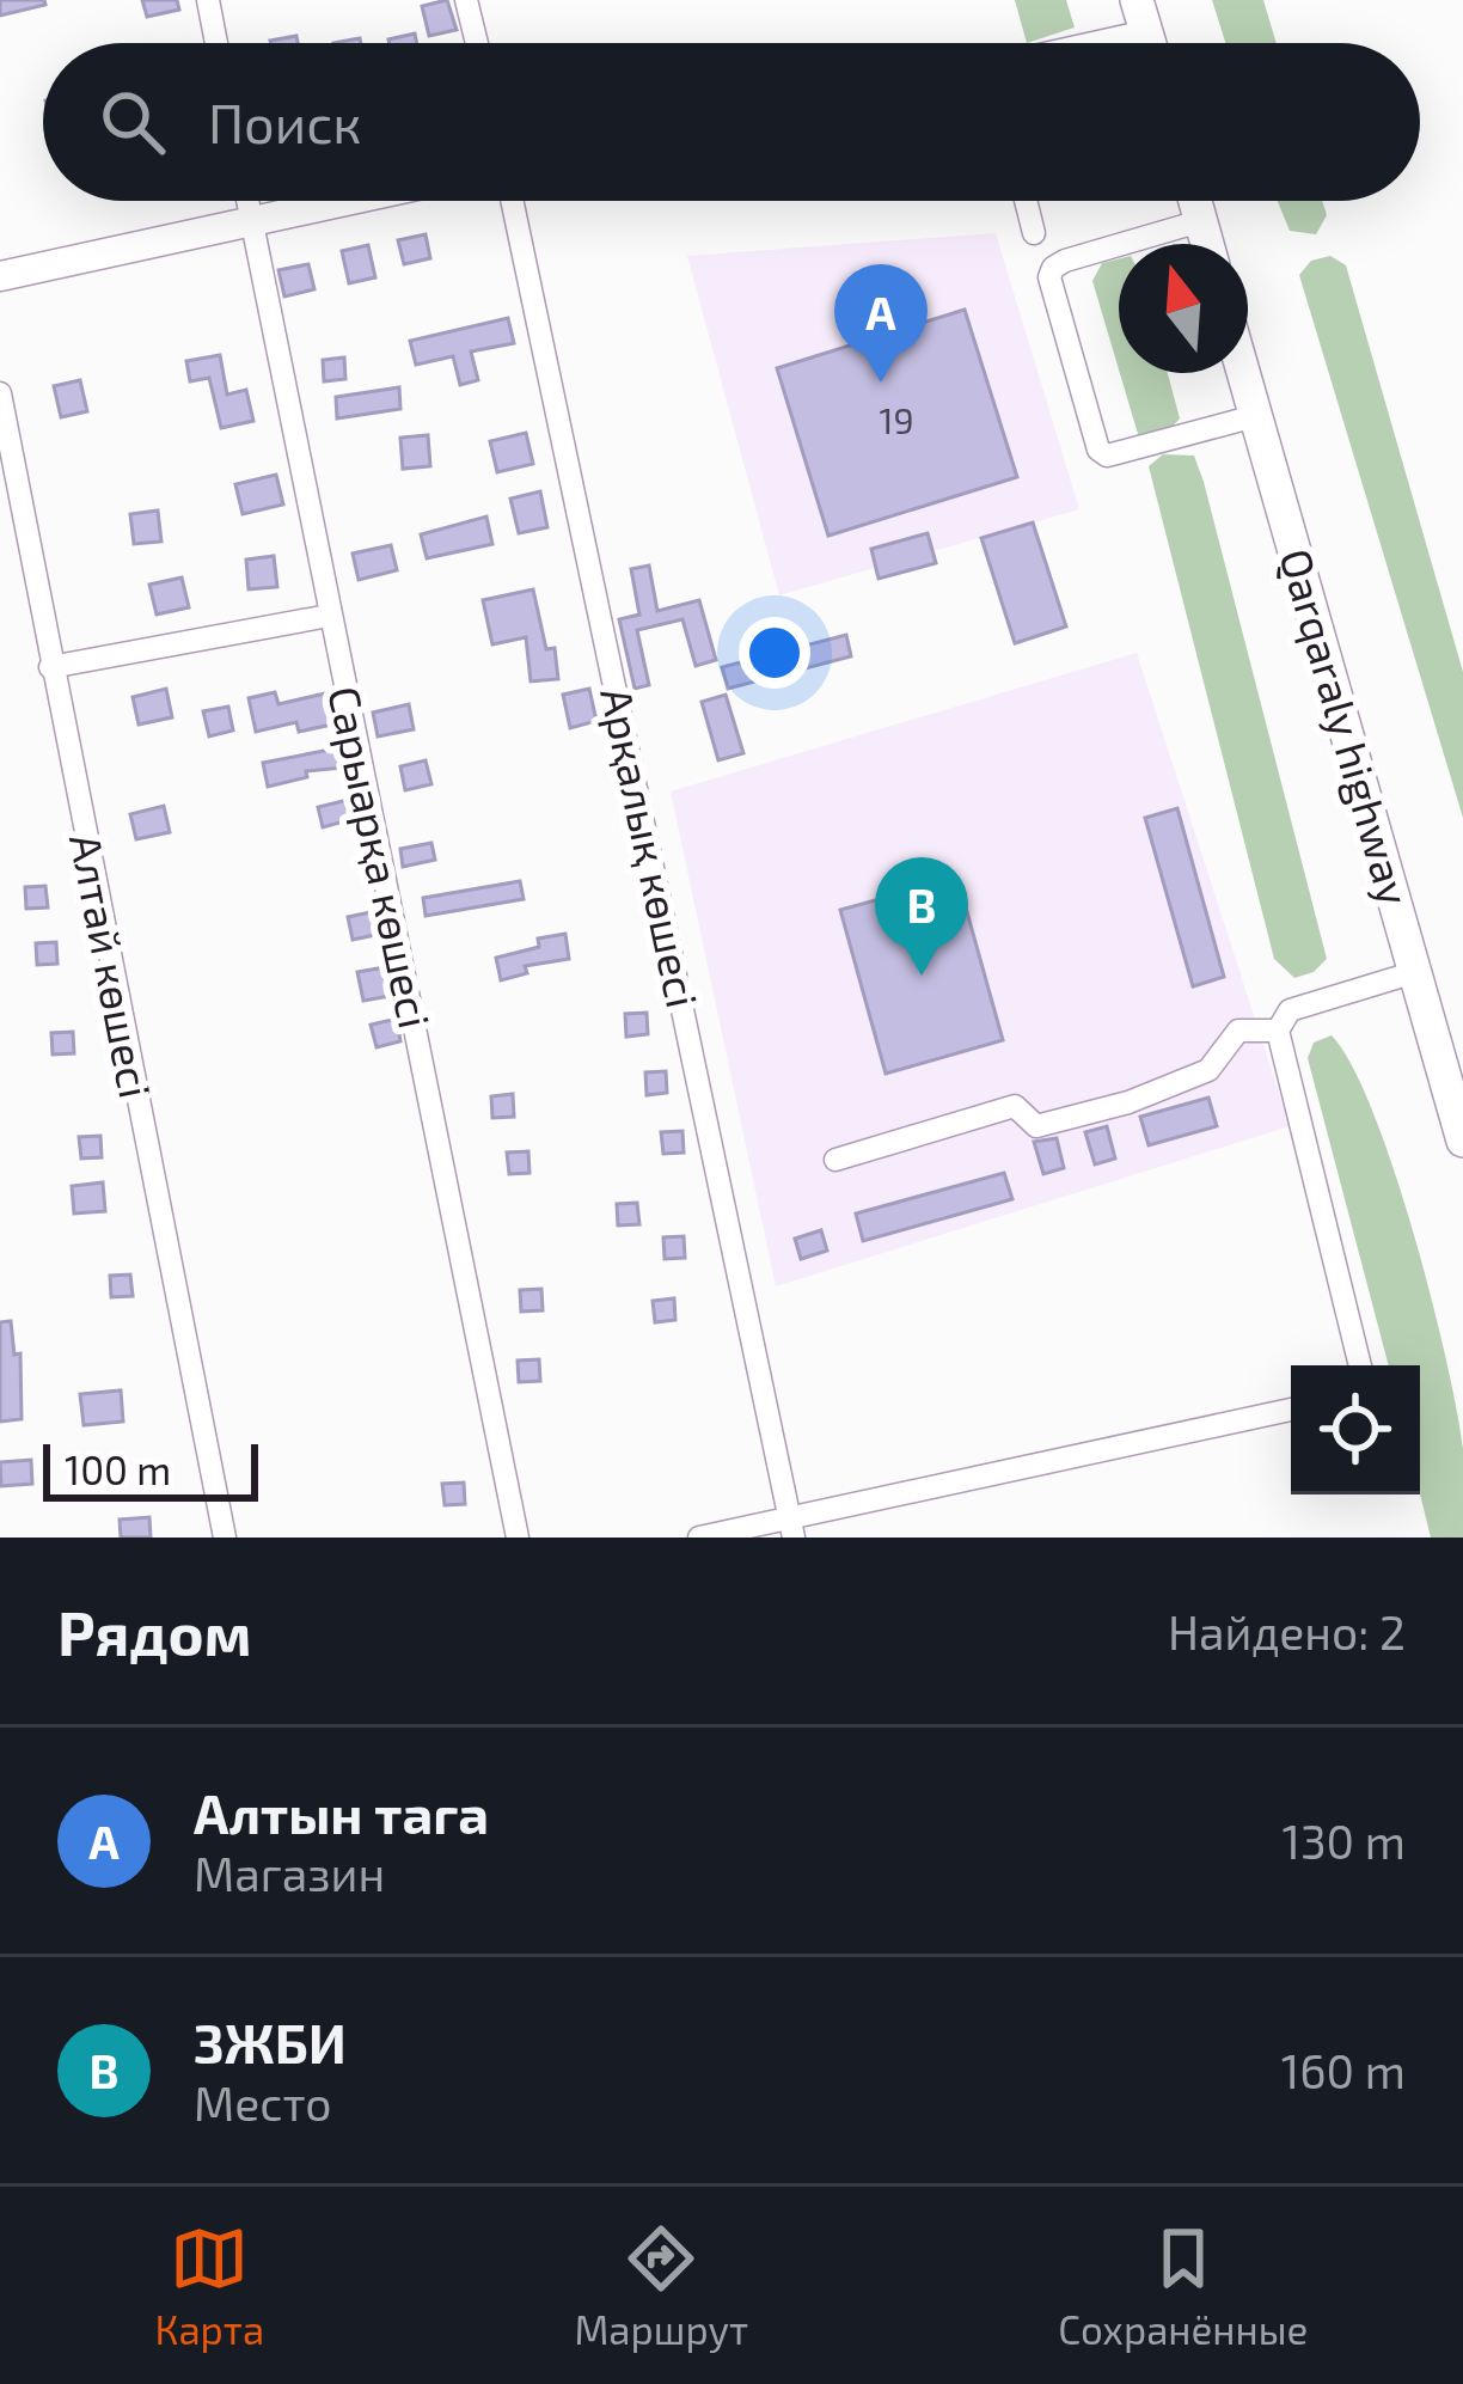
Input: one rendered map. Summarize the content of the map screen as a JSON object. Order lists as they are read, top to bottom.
{
  "streets": {
    "highway": ["Qarqaraly highway"],
    "street": ["Арқалық көшесі", "Сарыарқа көшесі", "Алтай көшесі"]
  },
  "house_numbers": ["19"],
  "scale_bar": "100 m",
  "north": "top",
  "page": {
    "search": "Поиск",
    "pins": ["A", "B"],
    "scale": "100 m",
    "heading": ["Рядом", "Найдено: 2"],
    "list": [
      {
        "mark": "A",
        "name": "Алтын тага",
        "note": "Магазин",
        "value": "130 m"
      },
      {
        "mark": "B",
        "name": "ЗЖБИ",
        "note": "Место",
        "value": "160 m"
      }
    ],
    "nav": ["Карта", "Маршрут", "Сохранённые"]
  }
}
